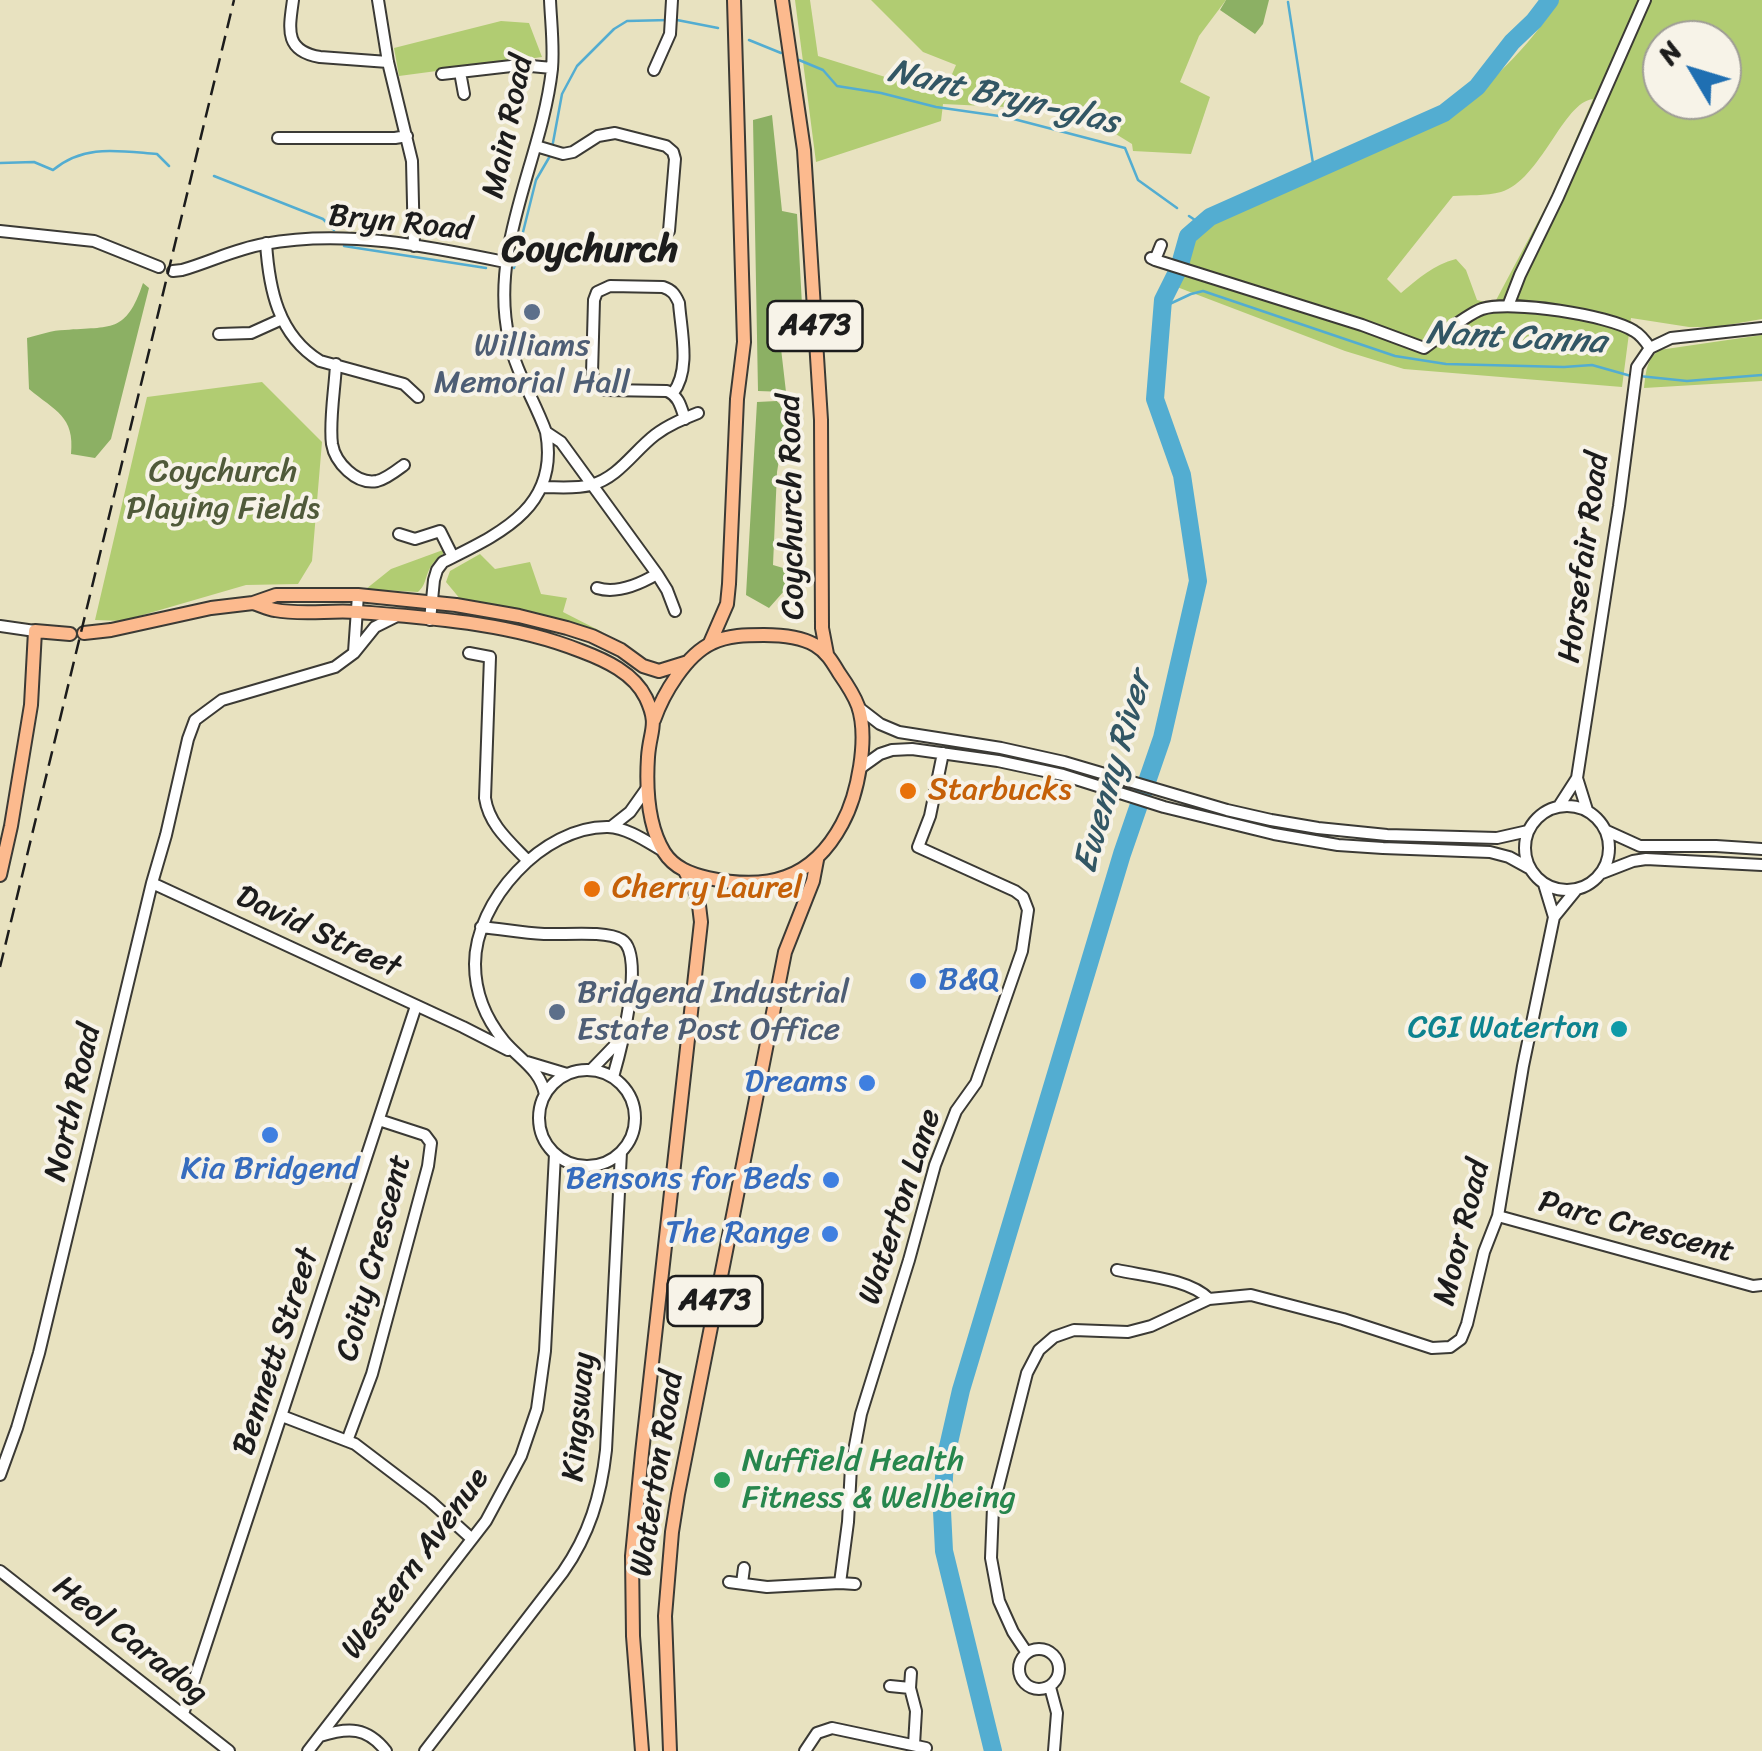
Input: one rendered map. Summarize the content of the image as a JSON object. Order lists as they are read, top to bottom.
{
  "streets": {
    "main road": ["A473", "Coychurch Road", "Waterton Road"],
    "street": [
      "Main Road",
      "Bryn Road",
      "Horsefair Road",
      "David Street",
      "North Road",
      "Waterton Lane",
      "Parc Crescent",
      "Moor Road",
      "Coity Crescent",
      "Bennett Street",
      "Kingsway",
      "Western Avenue",
      "Heol Caradog"
    ]
  },
  "crossings": [
    ["Main Road", "Bryn Road"],
    ["Coychurch Road", "Waterton Road"],
    ["Horsefair Road", "Moor Road"],
    ["David Street", "North Road"],
    ["David Street", "Bennett Street"],
    ["Parc Crescent", "Moor Road"],
    ["Coity Crescent", "Bennett Street"],
    ["Bennett Street", "Heol Caradog"],
    ["Kingsway", "Western Avenue"]
  ],
  "districts": ["Coychurch"],
  "water": ["Nant Bryn-glas", "Nant Canna", "Ewenny River"],
  "parks": ["Coychurch Playing Fields"],
  "places": [
    "Williams Memorial Hall",
    "Starbucks",
    "Cherry Laurel",
    "B&Q",
    "Bridgend Industrial Estate Post Office",
    "CGI Waterton",
    "Dreams",
    "Kia Bridgend",
    "Bensons for Beds",
    "The Range",
    "Nuffield Health Fitness & Wellbeing"
  ],
  "north": "top left"
}
